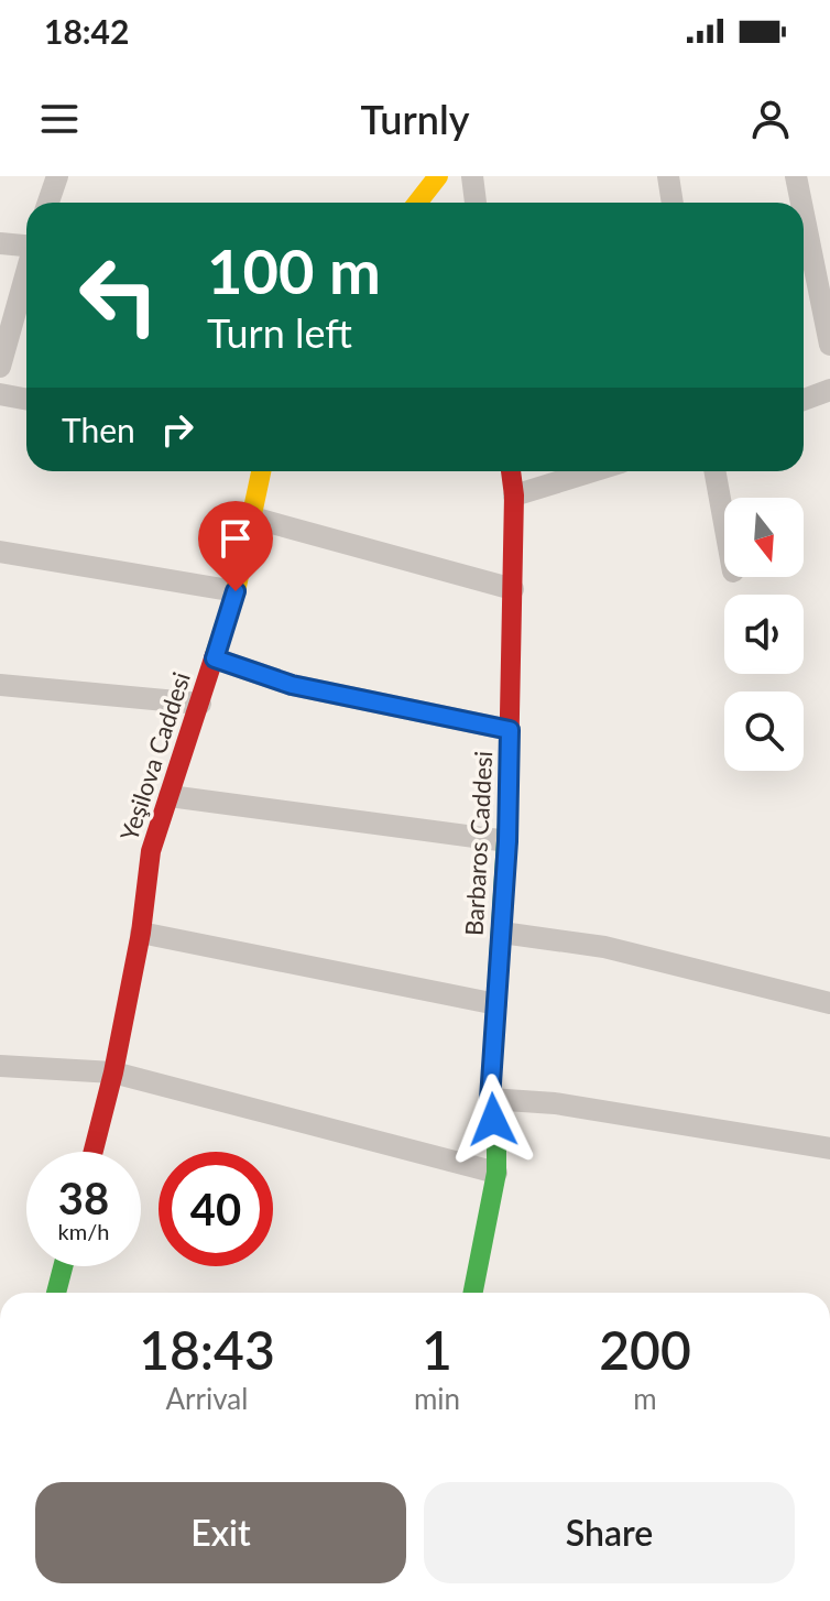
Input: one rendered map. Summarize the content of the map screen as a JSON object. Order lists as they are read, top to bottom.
{
  "streets": {
    "street": ["Yeşilova Caddesi", "Barbaros Caddesi"]
  },
  "north": "bottom",
  "page": {
    "status": "18:42",
    "header": "Turnly",
    "turn": ["100 m", "Turn left"],
    "then": "Then",
    "speed": "38 km/h",
    "limit": "40",
    "eta": [
      "18:43",
      "Arrival",
      "1",
      "min",
      "200",
      "m"
    ],
    "buttons": ["Exit", "Share"]
  }
}
